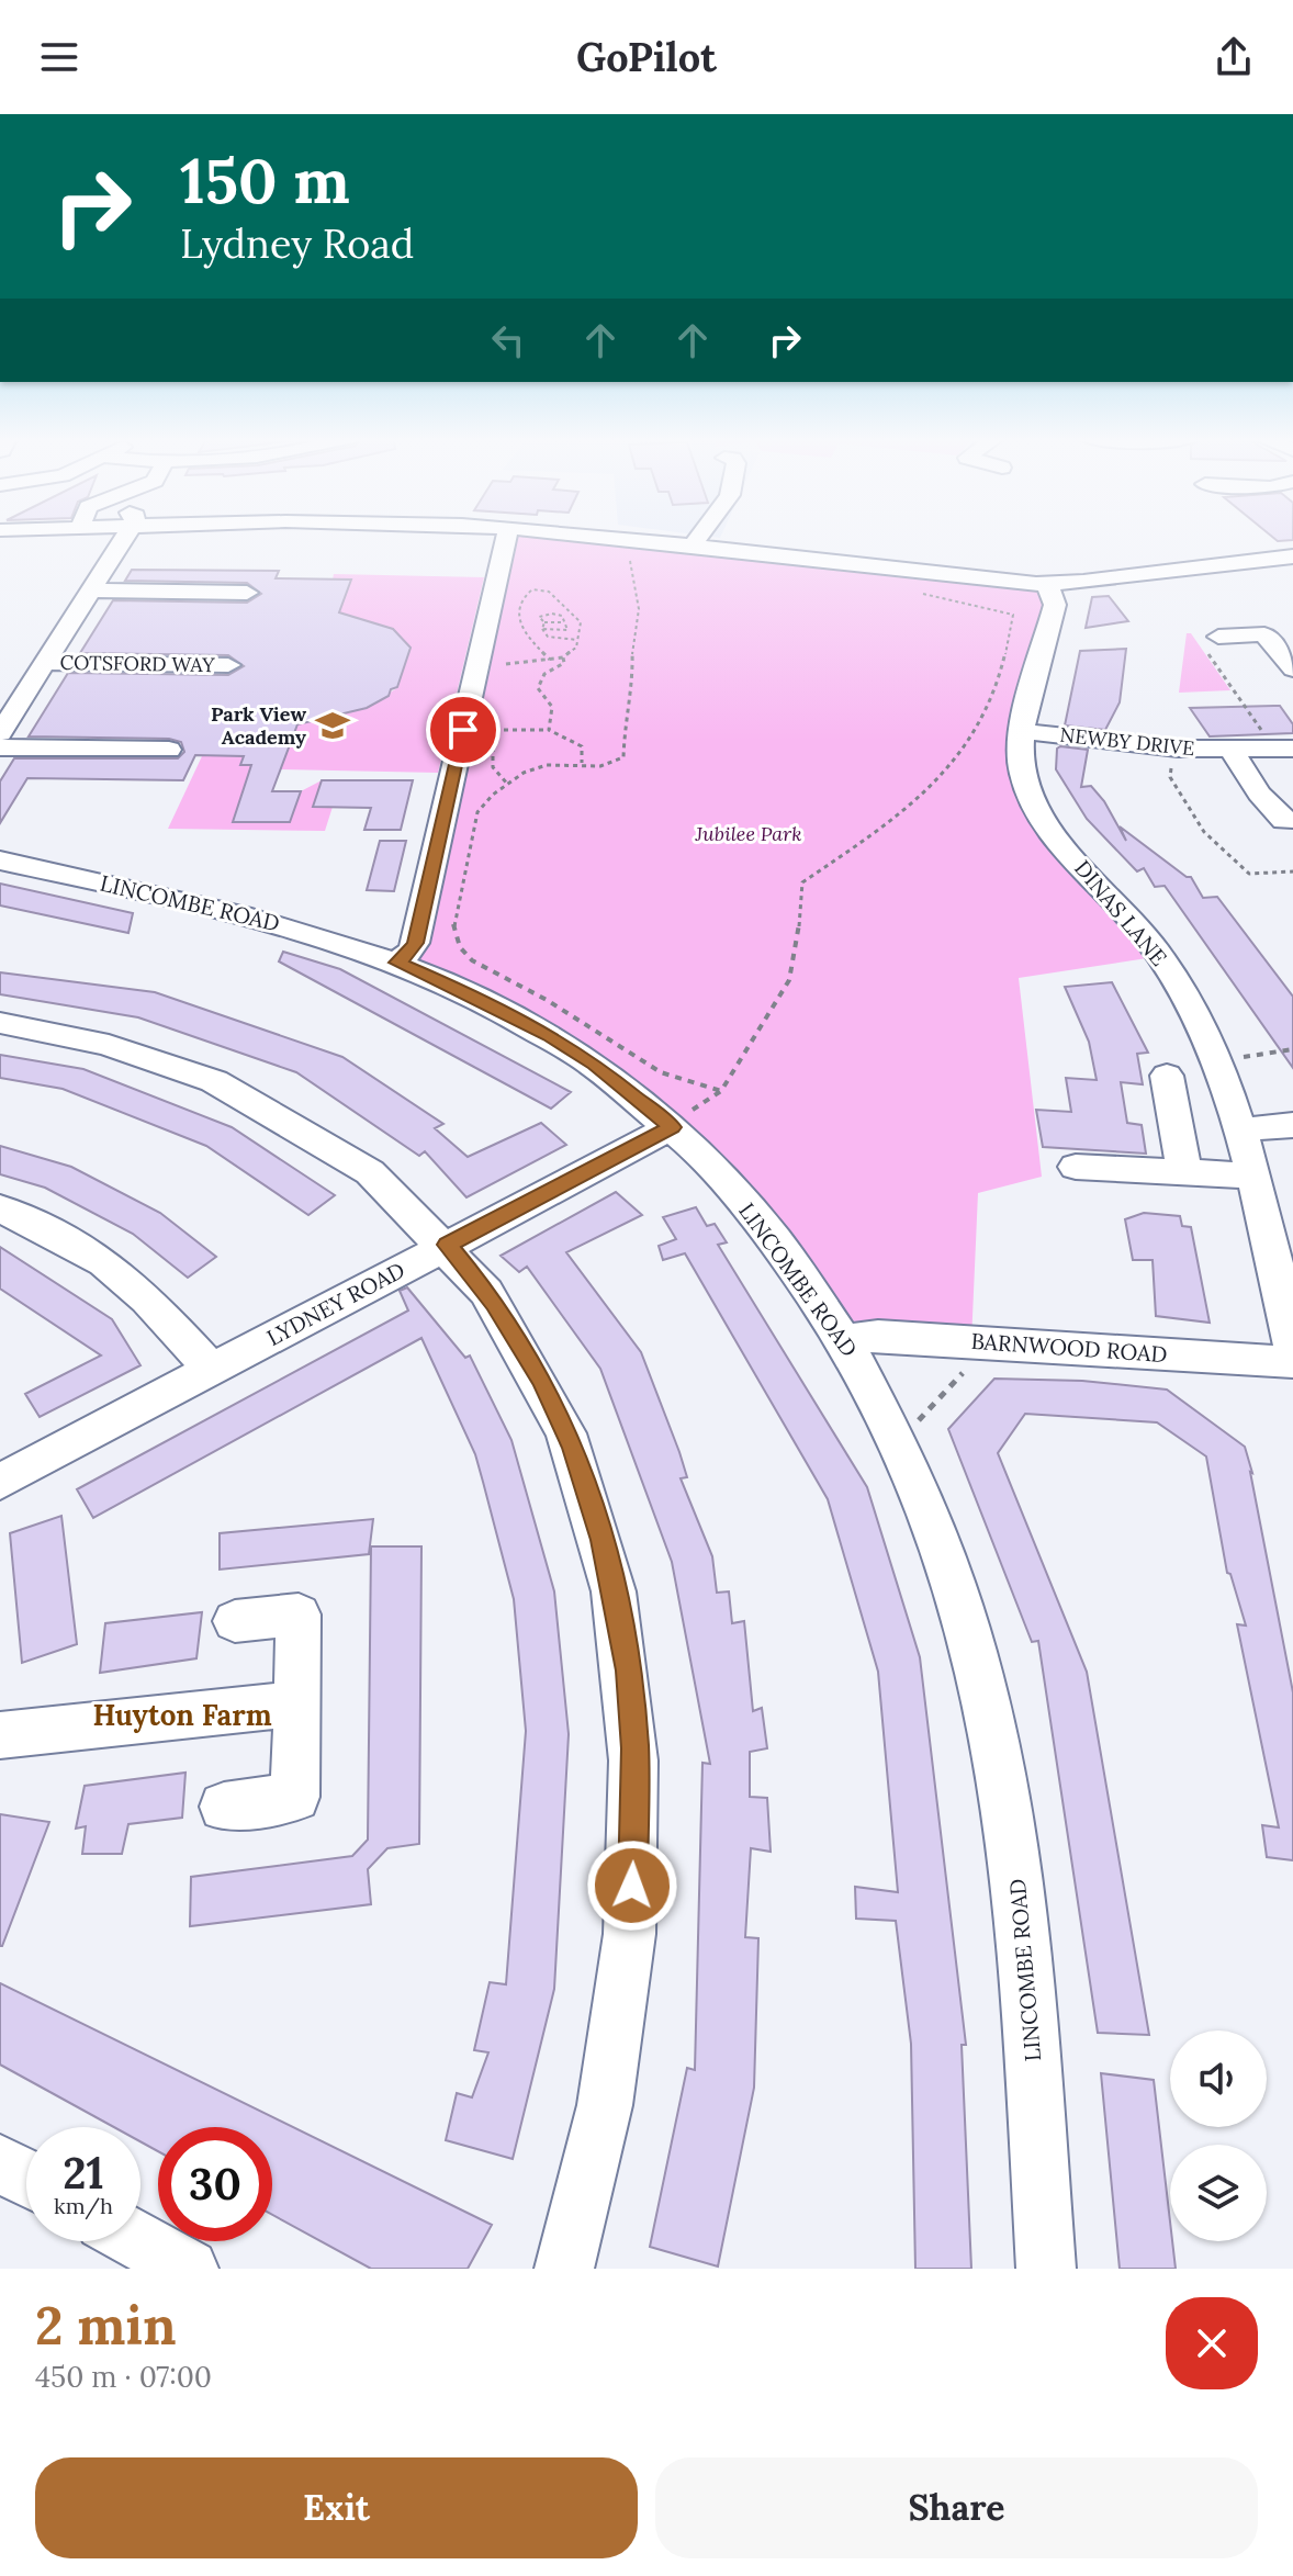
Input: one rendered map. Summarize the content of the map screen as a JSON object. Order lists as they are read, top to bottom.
{
  "streets": {
    "street": [
      "COTSFORD WAY",
      "NEWBY DRIVE",
      "LINCOMBE ROAD",
      "DINAS LANE",
      "LYDNEY ROAD",
      "BARNWOOD ROAD"
    ]
  },
  "crossings": [
    ["NEWBY DRIVE", "DINAS LANE"],
    ["LINCOMBE ROAD", "LYDNEY ROAD"],
    ["LINCOMBE ROAD", "BARNWOOD ROAD"]
  ],
  "districts": ["Huyton Farm"],
  "parks": ["Jubilee Park"],
  "places": {
    "school or university": ["Park View Academy"]
  },
  "page": {
    "header": "GoPilot",
    "turn": ["150 m", "Lydney Road"],
    "speed": "21 km/h",
    "limit": "30",
    "heading": ["2 min", "450 m · 07:00"],
    "buttons": ["Exit", "Share"]
  }
}
